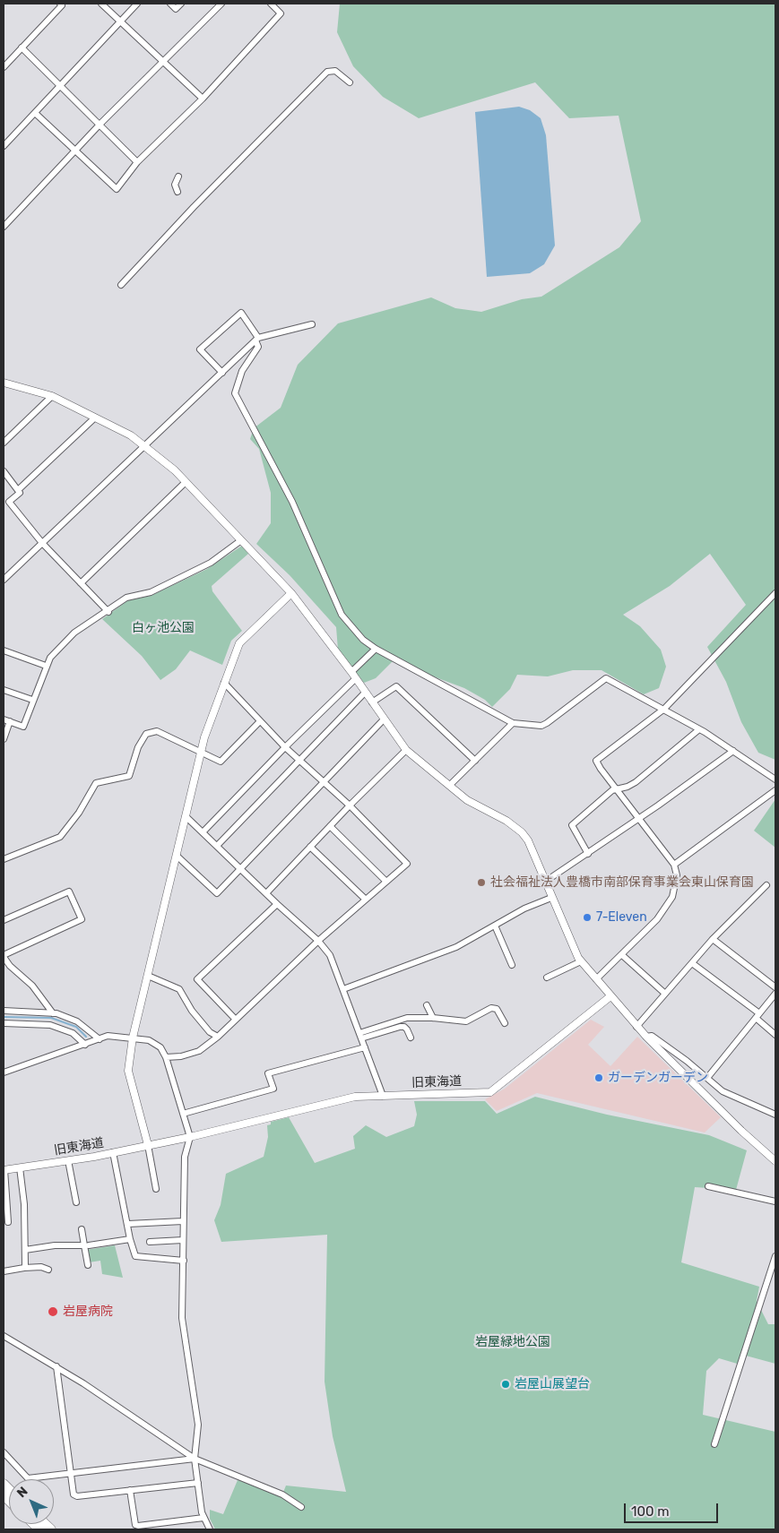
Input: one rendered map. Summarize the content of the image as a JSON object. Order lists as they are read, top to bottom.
{
  "streets": {
    "street": ["旧東海道"]
  },
  "parks": ["白ヶ池公園", "岩屋緑地公園"],
  "places": [
    "社会福祉法人豊橋市南部保育事業会東山保育園",
    "7-Eleven",
    "ガーデンガーデン",
    "岩屋病院",
    "岩屋山展望台"
  ],
  "scale_bar": "100 m",
  "north": "top left"
}
